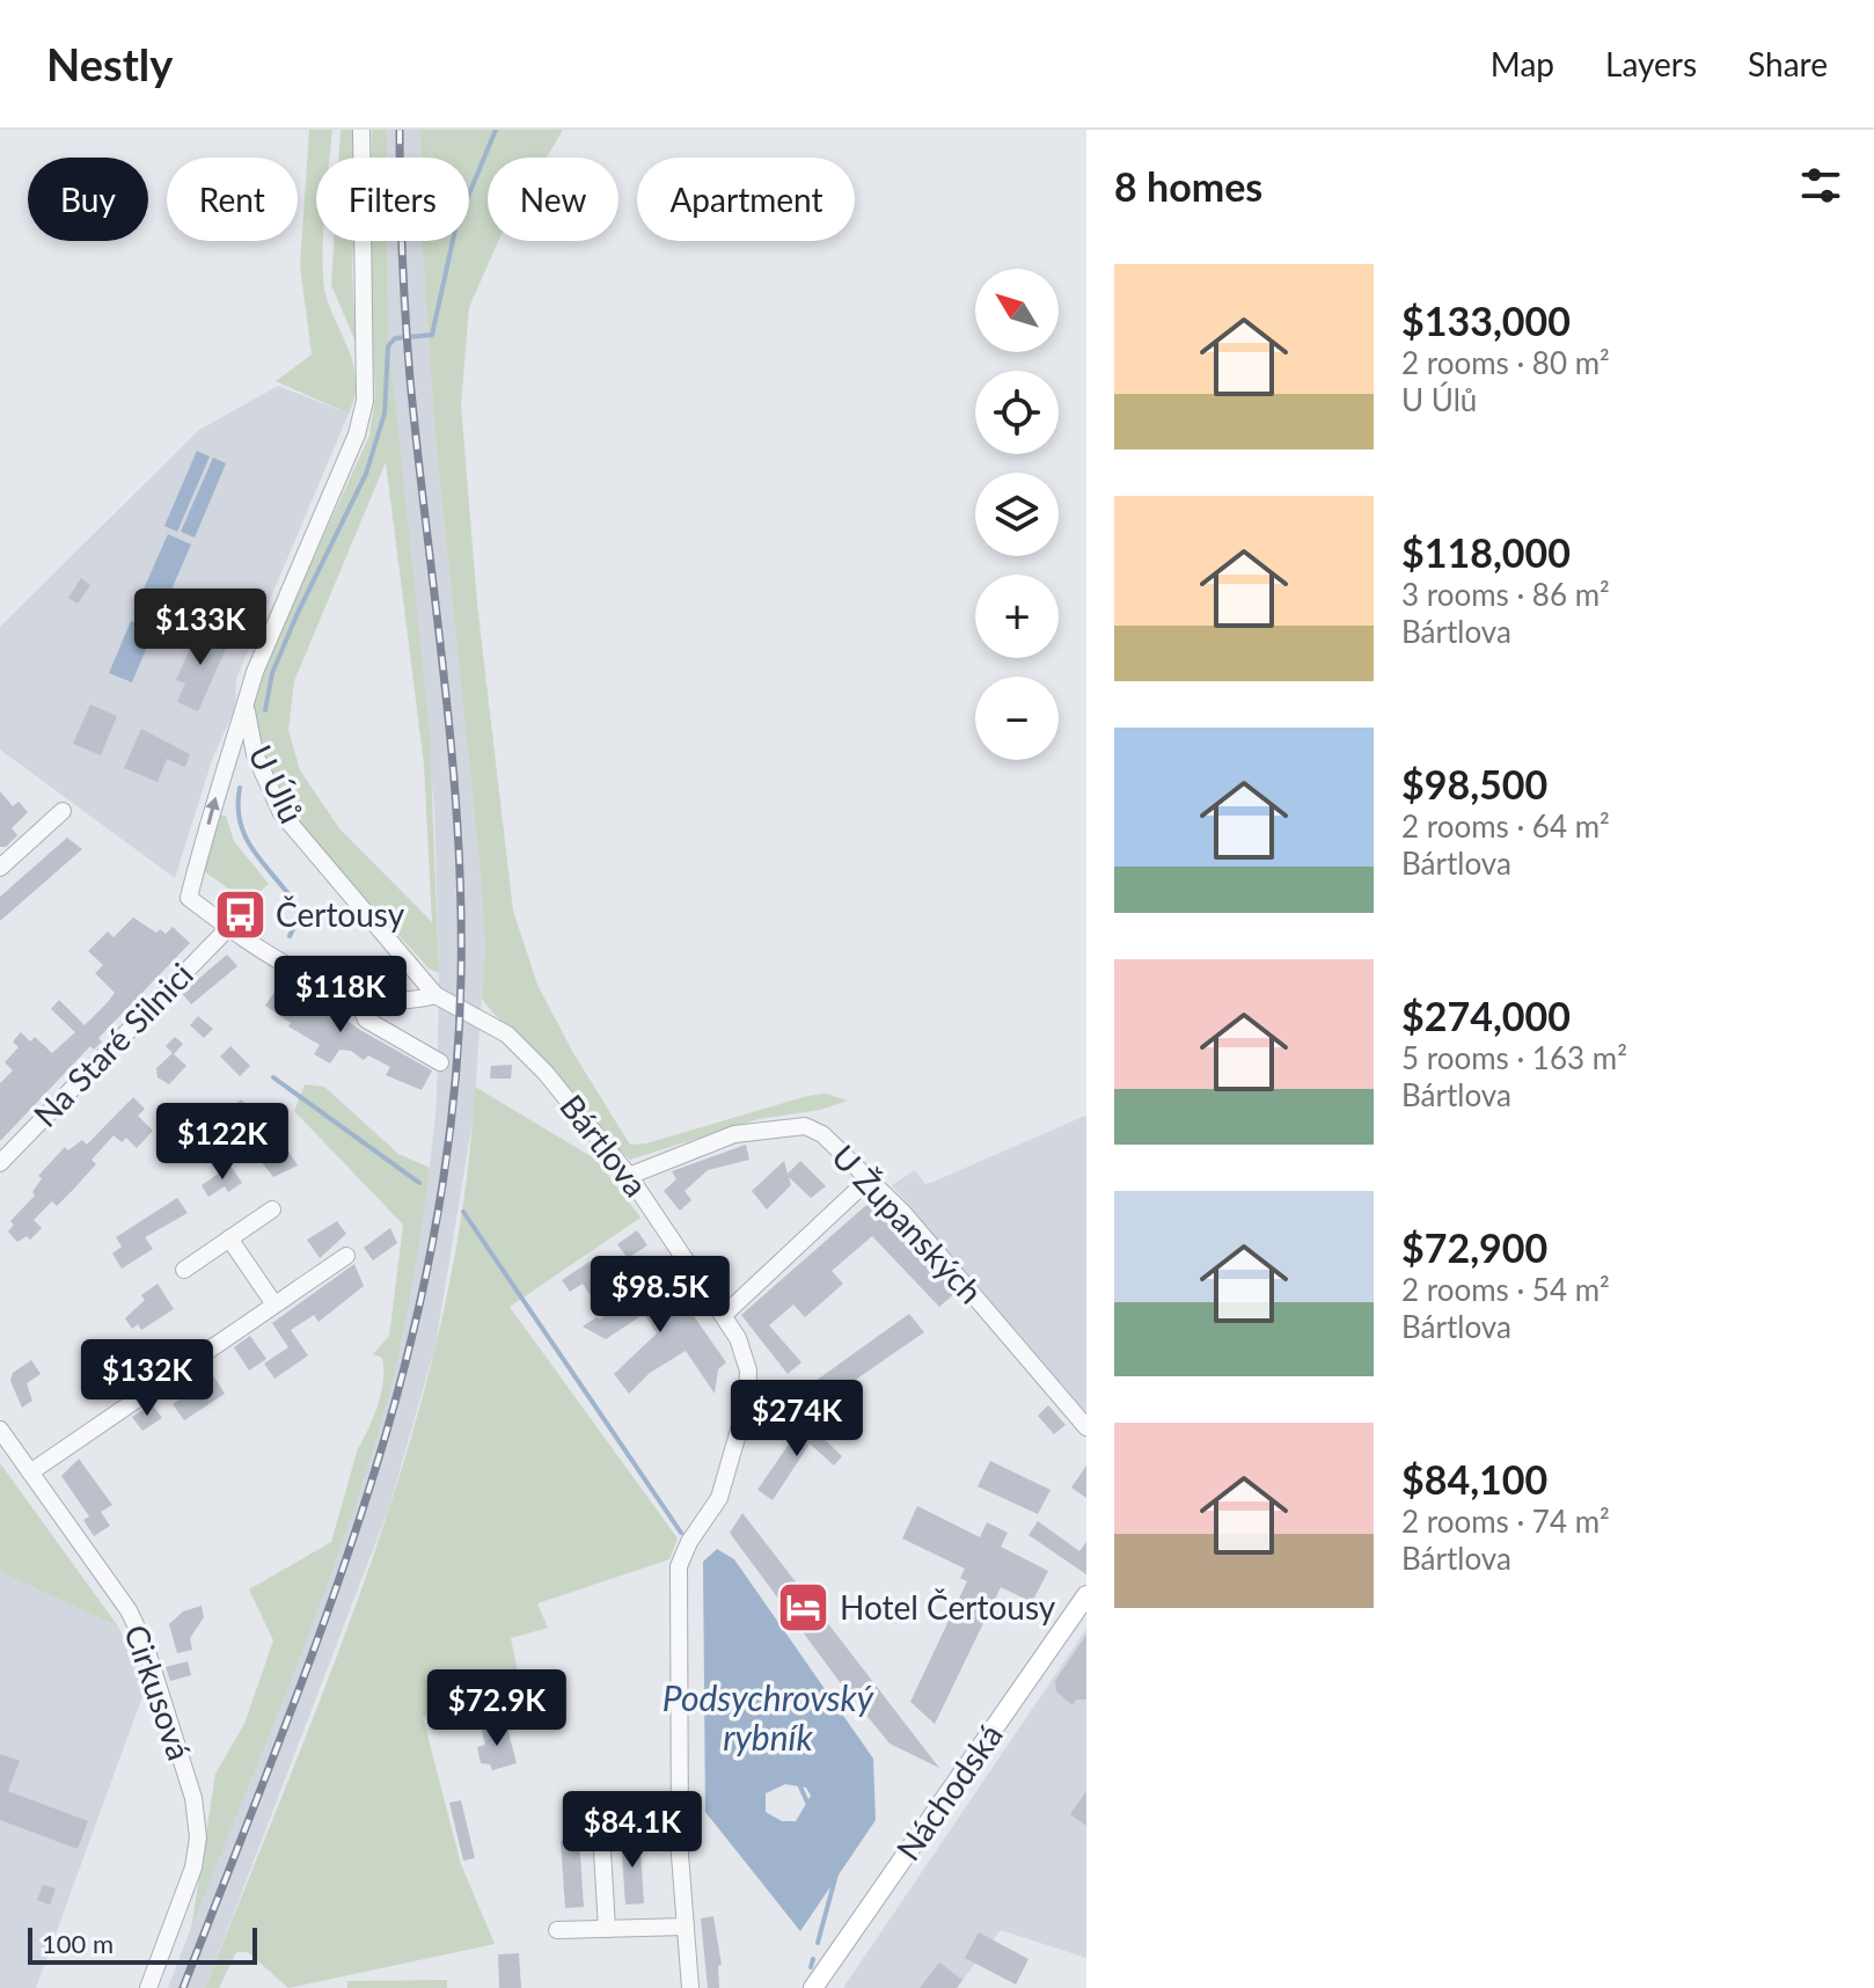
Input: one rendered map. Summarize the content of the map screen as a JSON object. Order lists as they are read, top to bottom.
{
  "streets": {
    "main road": ["Náchodská"],
    "street": [
      "U Úlů",
      "Na Staré Silnici",
      "Bártlova",
      "U Županských",
      "Cirkusová"
    ]
  },
  "crossings": [
    ["U Úlů", "Na Staré Silnici"],
    ["U Úlů", "Bártlova"],
    ["Bártlova", "U Županských"]
  ],
  "one_way": ["U Úlů"],
  "water": ["Podsychrovský rybník"],
  "places": {
    "bus stop": ["Čertousy"],
    "hotel": ["Hotel Čertousy"]
  },
  "scale_bar": "100 m",
  "north": "top left",
  "page": {
    "header": "Nestly",
    "nav": ["Map", "Layers", "Share"],
    "heading": "8 homes",
    "chip": [
      "Buy",
      "Rent",
      "Filters",
      "New",
      "Apartment"
    ],
    "list": [
      {
        "name": "$133,000",
        "note": "2 rooms · 80 m² · U Úlů"
      },
      {
        "name": "$118,000",
        "note": "3 rooms · 86 m² · Bártlova"
      },
      {
        "name": "$98,500",
        "note": "2 rooms · 64 m² · Bártlova"
      },
      {
        "name": "$274,000",
        "note": "5 rooms · 163 m² · Bártlova"
      },
      {
        "name": "$72,900",
        "note": "2 rooms · 54 m² · Bártlova"
      },
      {
        "name": "$84,100",
        "note": "2 rooms · 74 m² · Bártlova"
      }
    ],
    "map_buttons": ["+", "−"],
    "price": [
      "$133K",
      "$118K",
      "$122K",
      "$98.5K",
      "$132K",
      "$274K",
      "$72.9K",
      "$84.1K"
    ],
    "scale": "100 m"
  }
}
